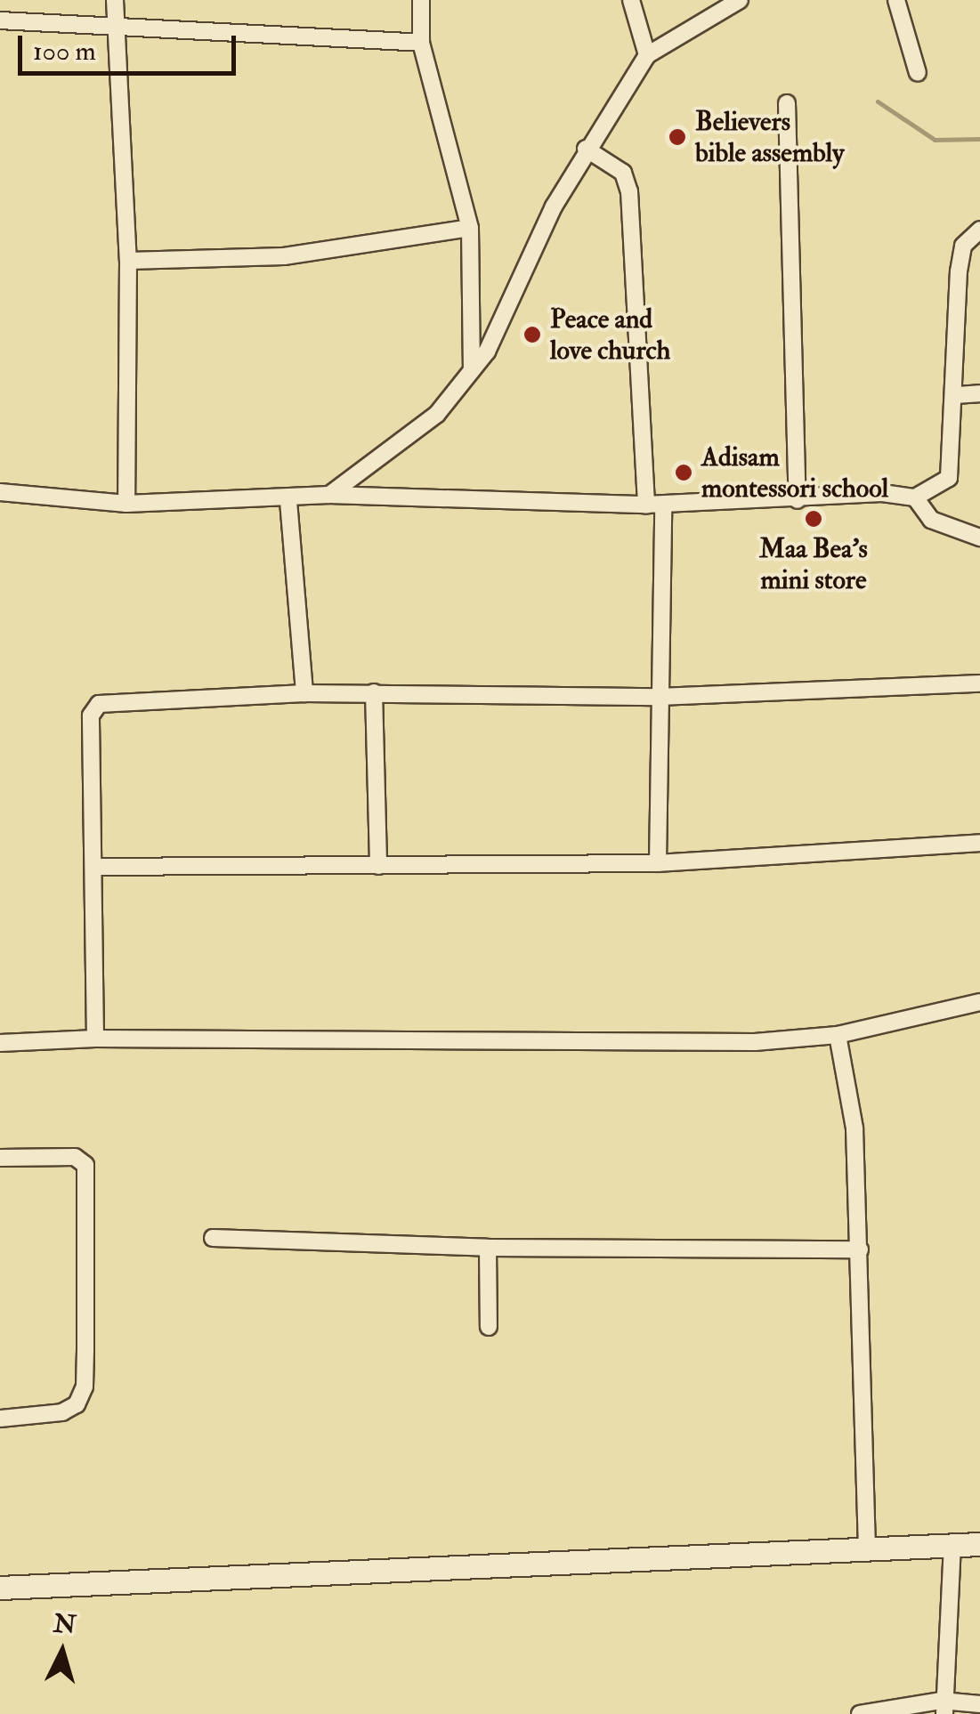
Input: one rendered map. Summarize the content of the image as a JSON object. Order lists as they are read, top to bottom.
{
  "places": [
    "Believers bible assembly",
    "Peace and love church",
    "Adisam montessori school",
    "Maa Bea's mini store"
  ],
  "scale_bar": "100 m",
  "north": "top"
}
